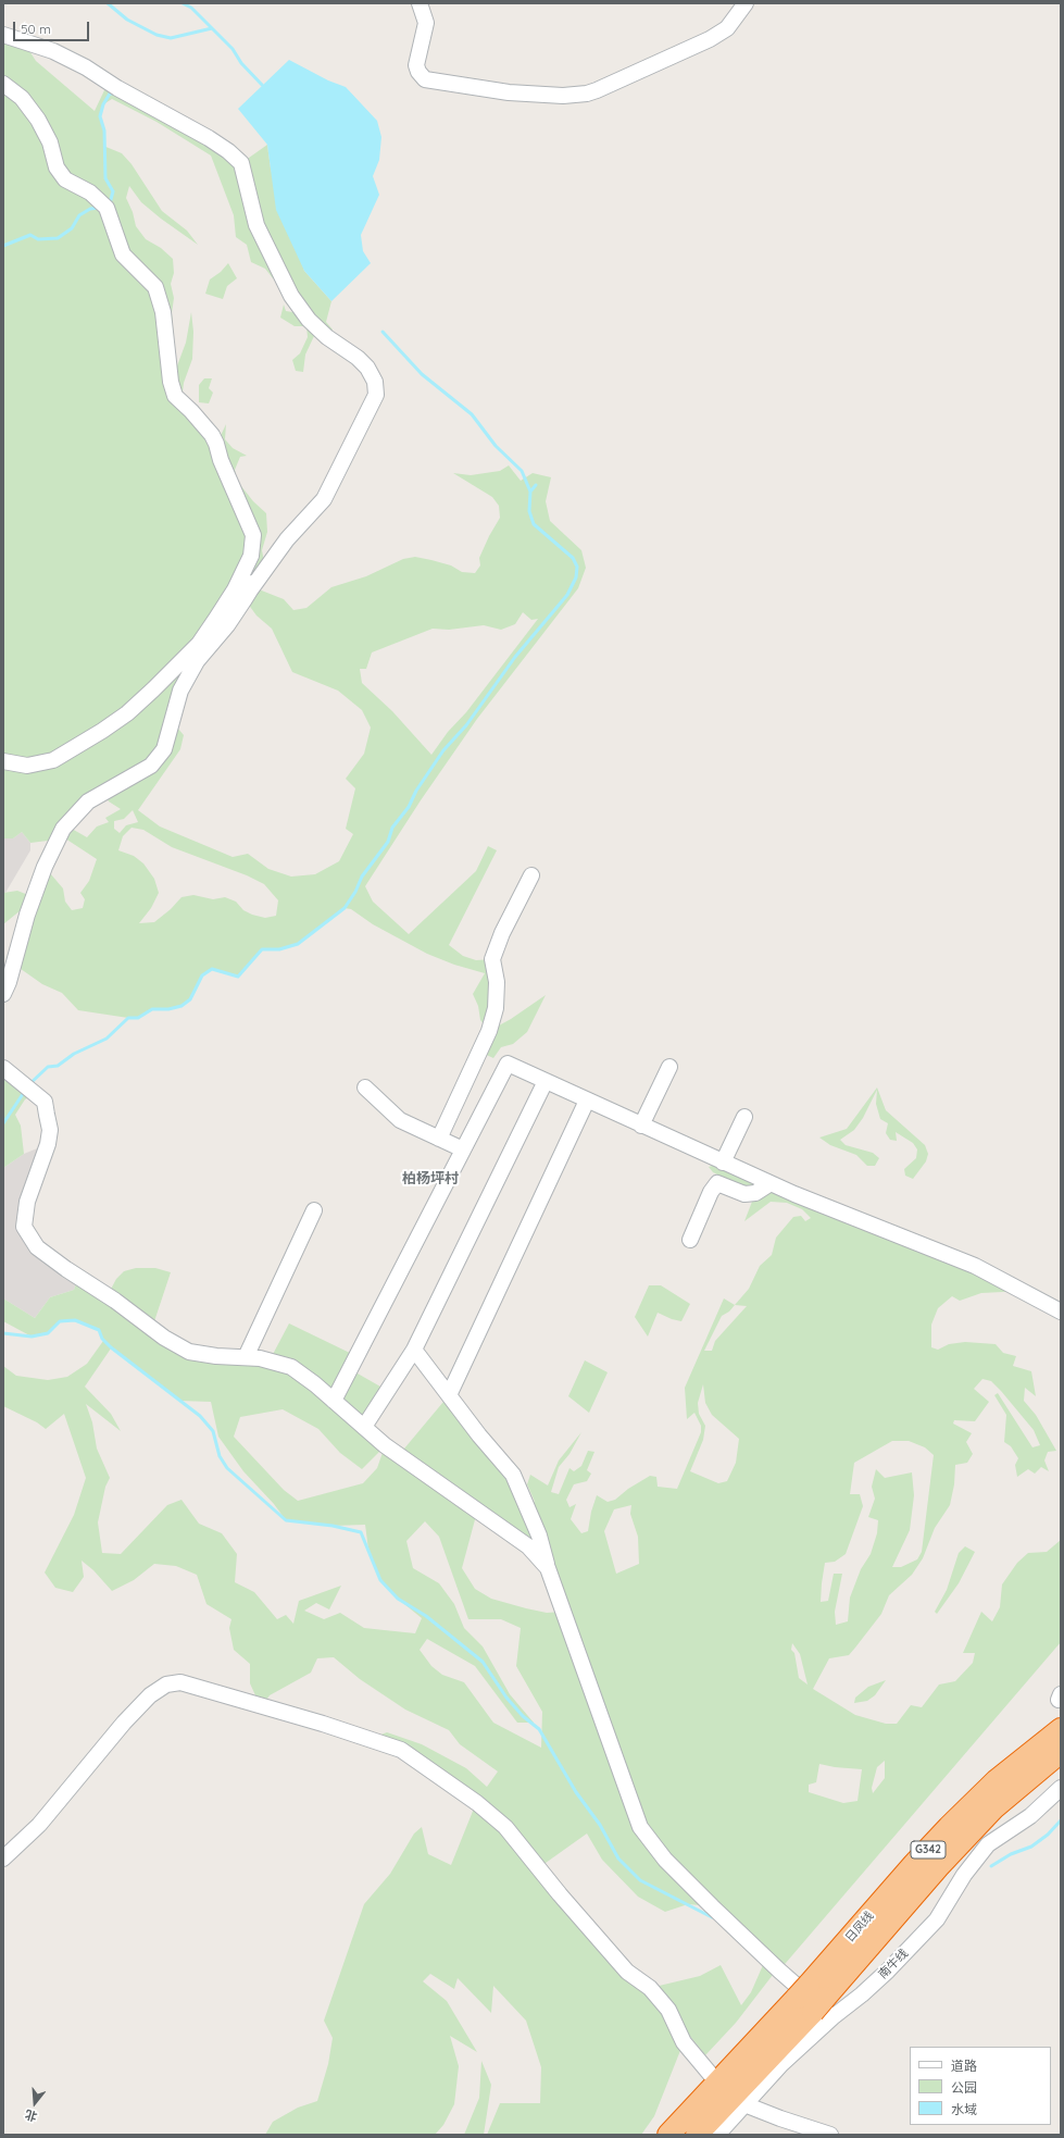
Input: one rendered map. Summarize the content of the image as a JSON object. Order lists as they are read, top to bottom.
{
  "streets": {
    "highway": ["G342", "日凤线"],
    "street": ["南牛线"]
  },
  "crossings": [
    ["日凤线", "南牛线"]
  ],
  "districts": ["柏杨坪村"],
  "legend": ["道路", "公园", "水域"],
  "scale_bar": "50 m",
  "north": "bottom"
}
